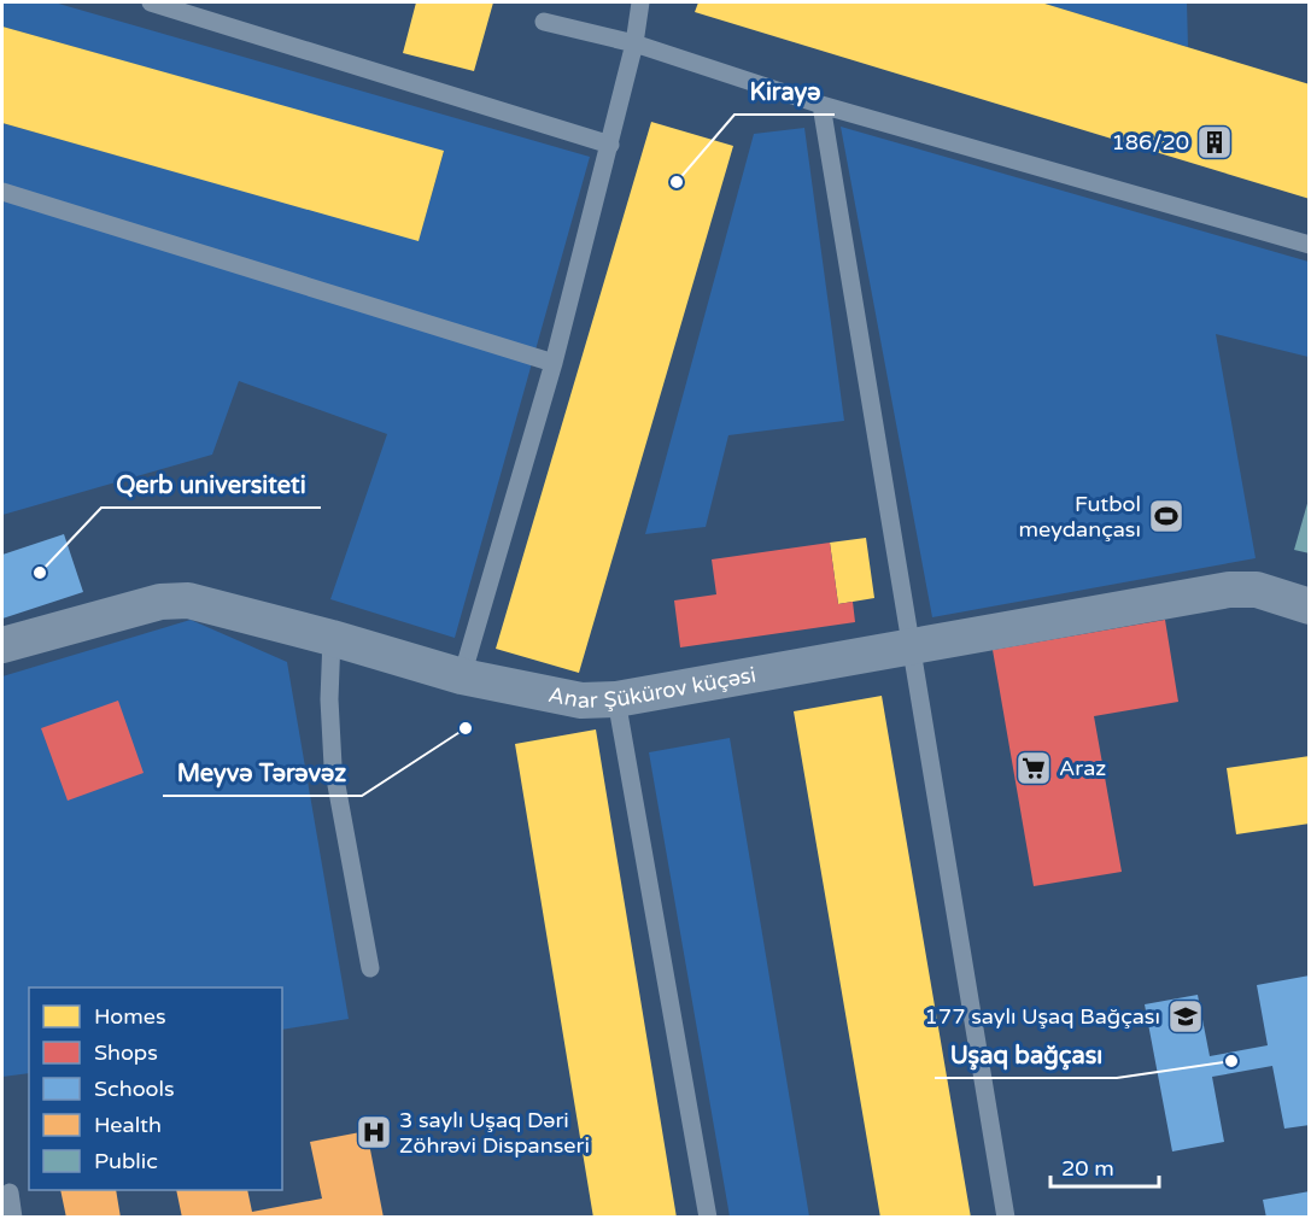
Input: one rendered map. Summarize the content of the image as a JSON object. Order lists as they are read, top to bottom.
{
  "streets": {
    "street": ["Anar Şükürov küçəsi"]
  },
  "places": {
    "building": ["186/20"],
    "other": [
      "Kirayə",
      "Qerb universiteti",
      "Meyvə Tərəvəz",
      "Uşaq bağçası"
    ],
    "sports": ["Futbol meydançası"],
    "supermarket": ["Araz"],
    "school or university": ["177 saylı Uşaq Bağçası"],
    "hospital": ["3 saylı Uşaq Dəri Zöhrəvi Dispanseri"]
  },
  "legend": [
    "Homes",
    "Shops",
    "Schools",
    "Health",
    "Public"
  ],
  "scale_bar": "20 m"
}
